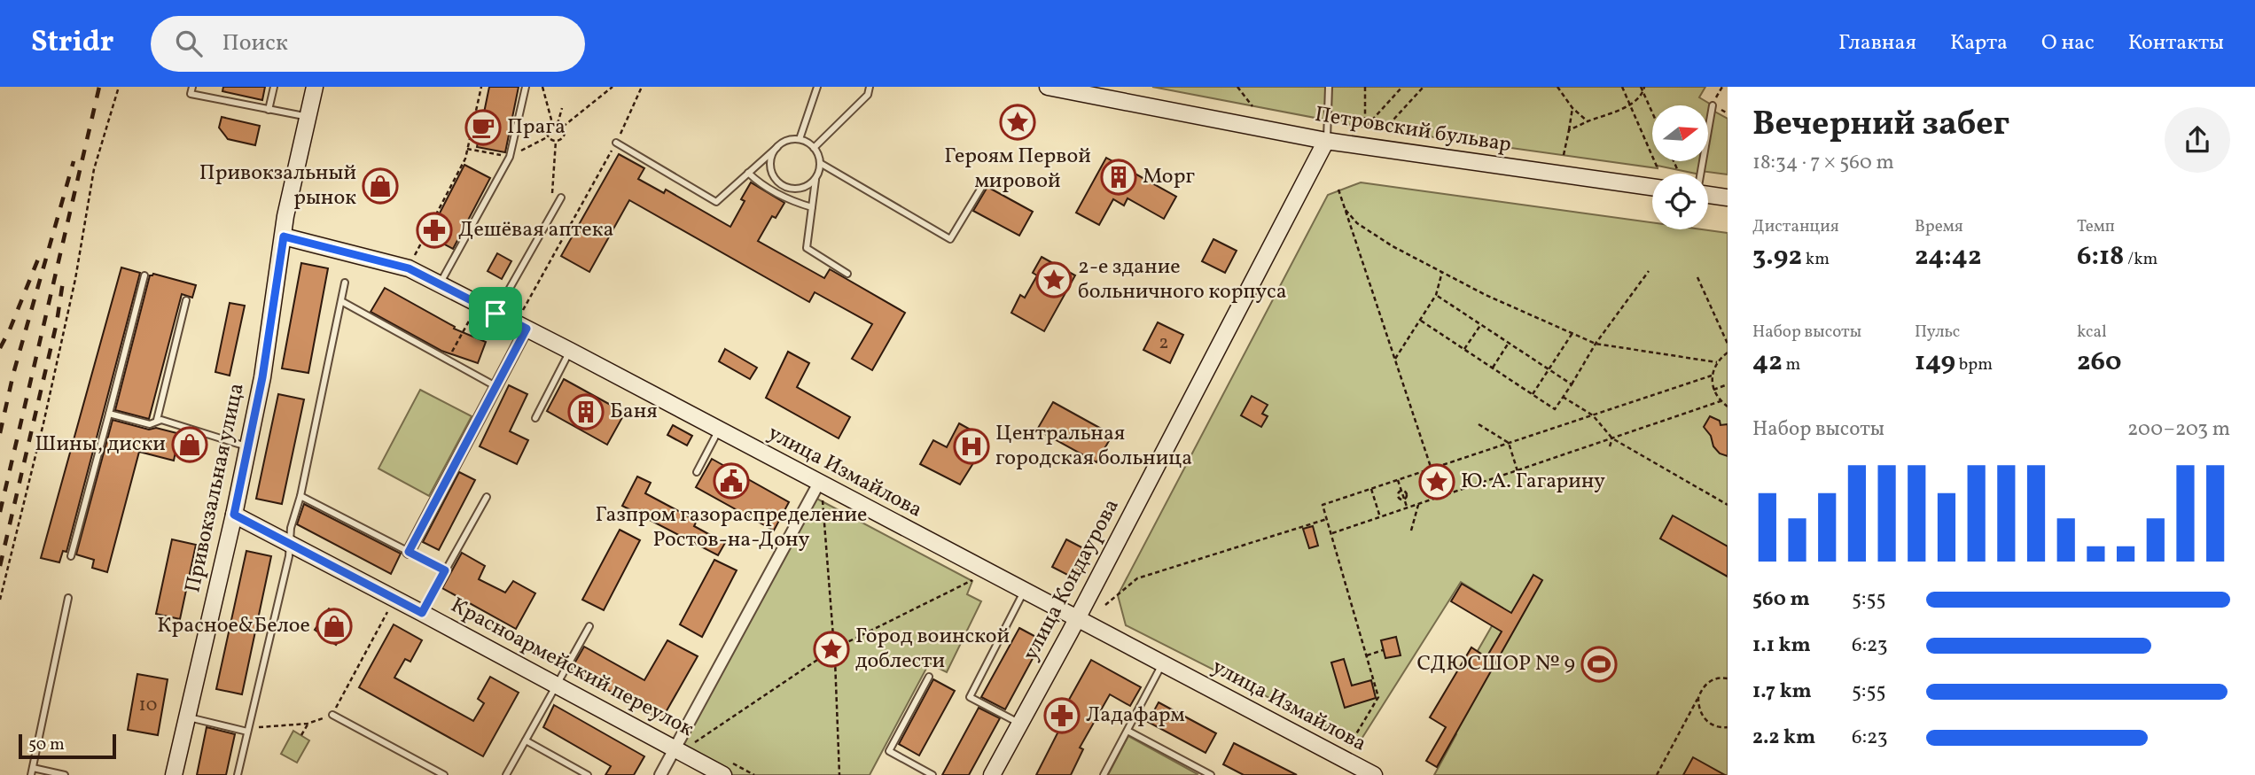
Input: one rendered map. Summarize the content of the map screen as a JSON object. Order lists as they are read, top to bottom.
{
  "streets": {
    "street": [
      "Петровский бульвар",
      "улица Измайлова",
      "Привокзальная улица",
      "улица Кондаурова",
      "Красноармейский переулок"
    ]
  },
  "crossings": [
    ["Петровский бульвар", "улица Кондаурова"],
    ["улица Измайлова", "Привокзальная улица"],
    ["улица Измайлова", "улица Кондаурова"],
    ["Привокзальная улица", "Красноармейский переулок"]
  ],
  "places": {
    "place": [
      "Героям Первой мировой",
      "2-е здание больничного корпуса",
      "Ю. А. Гагарину",
      "Город воинской доблести"
    ],
    "cafe": ["Прага"],
    "building": ["Морг", "Баня"],
    "shop": ["Привокзальный рынок", "Шины, диски", "Красное&Белое"],
    "pharmacy": ["Дешёвая аптека", "Ладафарм"],
    "hospital": ["Центральная городская больница"],
    "public building": ["Газпром газораспределение Ростов-на-Дону"],
    "sports": ["СДЮСШОР № 9"]
  },
  "house_numbers": ["2", "10"],
  "scale_bar": "50 m",
  "north": "right",
  "page": {
    "header": "Stridr",
    "search": "Поиск",
    "nav": [
      "Главная",
      "Карта",
      "О нас",
      "Контакты"
    ],
    "heading": ["Вечерний забег", "18:34 · 7 × 560 m"],
    "stats": [
      ["Дистанция", "3.92 km"],
      ["Время", "24:42"],
      ["Темп", "6:18 /km"],
      ["Набор высоты", "42 m"],
      ["Пульс", "149 bpm"],
      ["kcal", "260"]
    ],
    "chart": ["Набор высоты", "200–203 m"],
    "list": [
      {
        "name": "560 m",
        "note": "5:55"
      },
      {
        "name": "1.1 km",
        "note": "6:23"
      },
      {
        "name": "1.7 km",
        "note": "5:55"
      },
      {
        "name": "2.2 km",
        "note": "6:23"
      }
    ],
    "scale": "50 m"
  }
}
